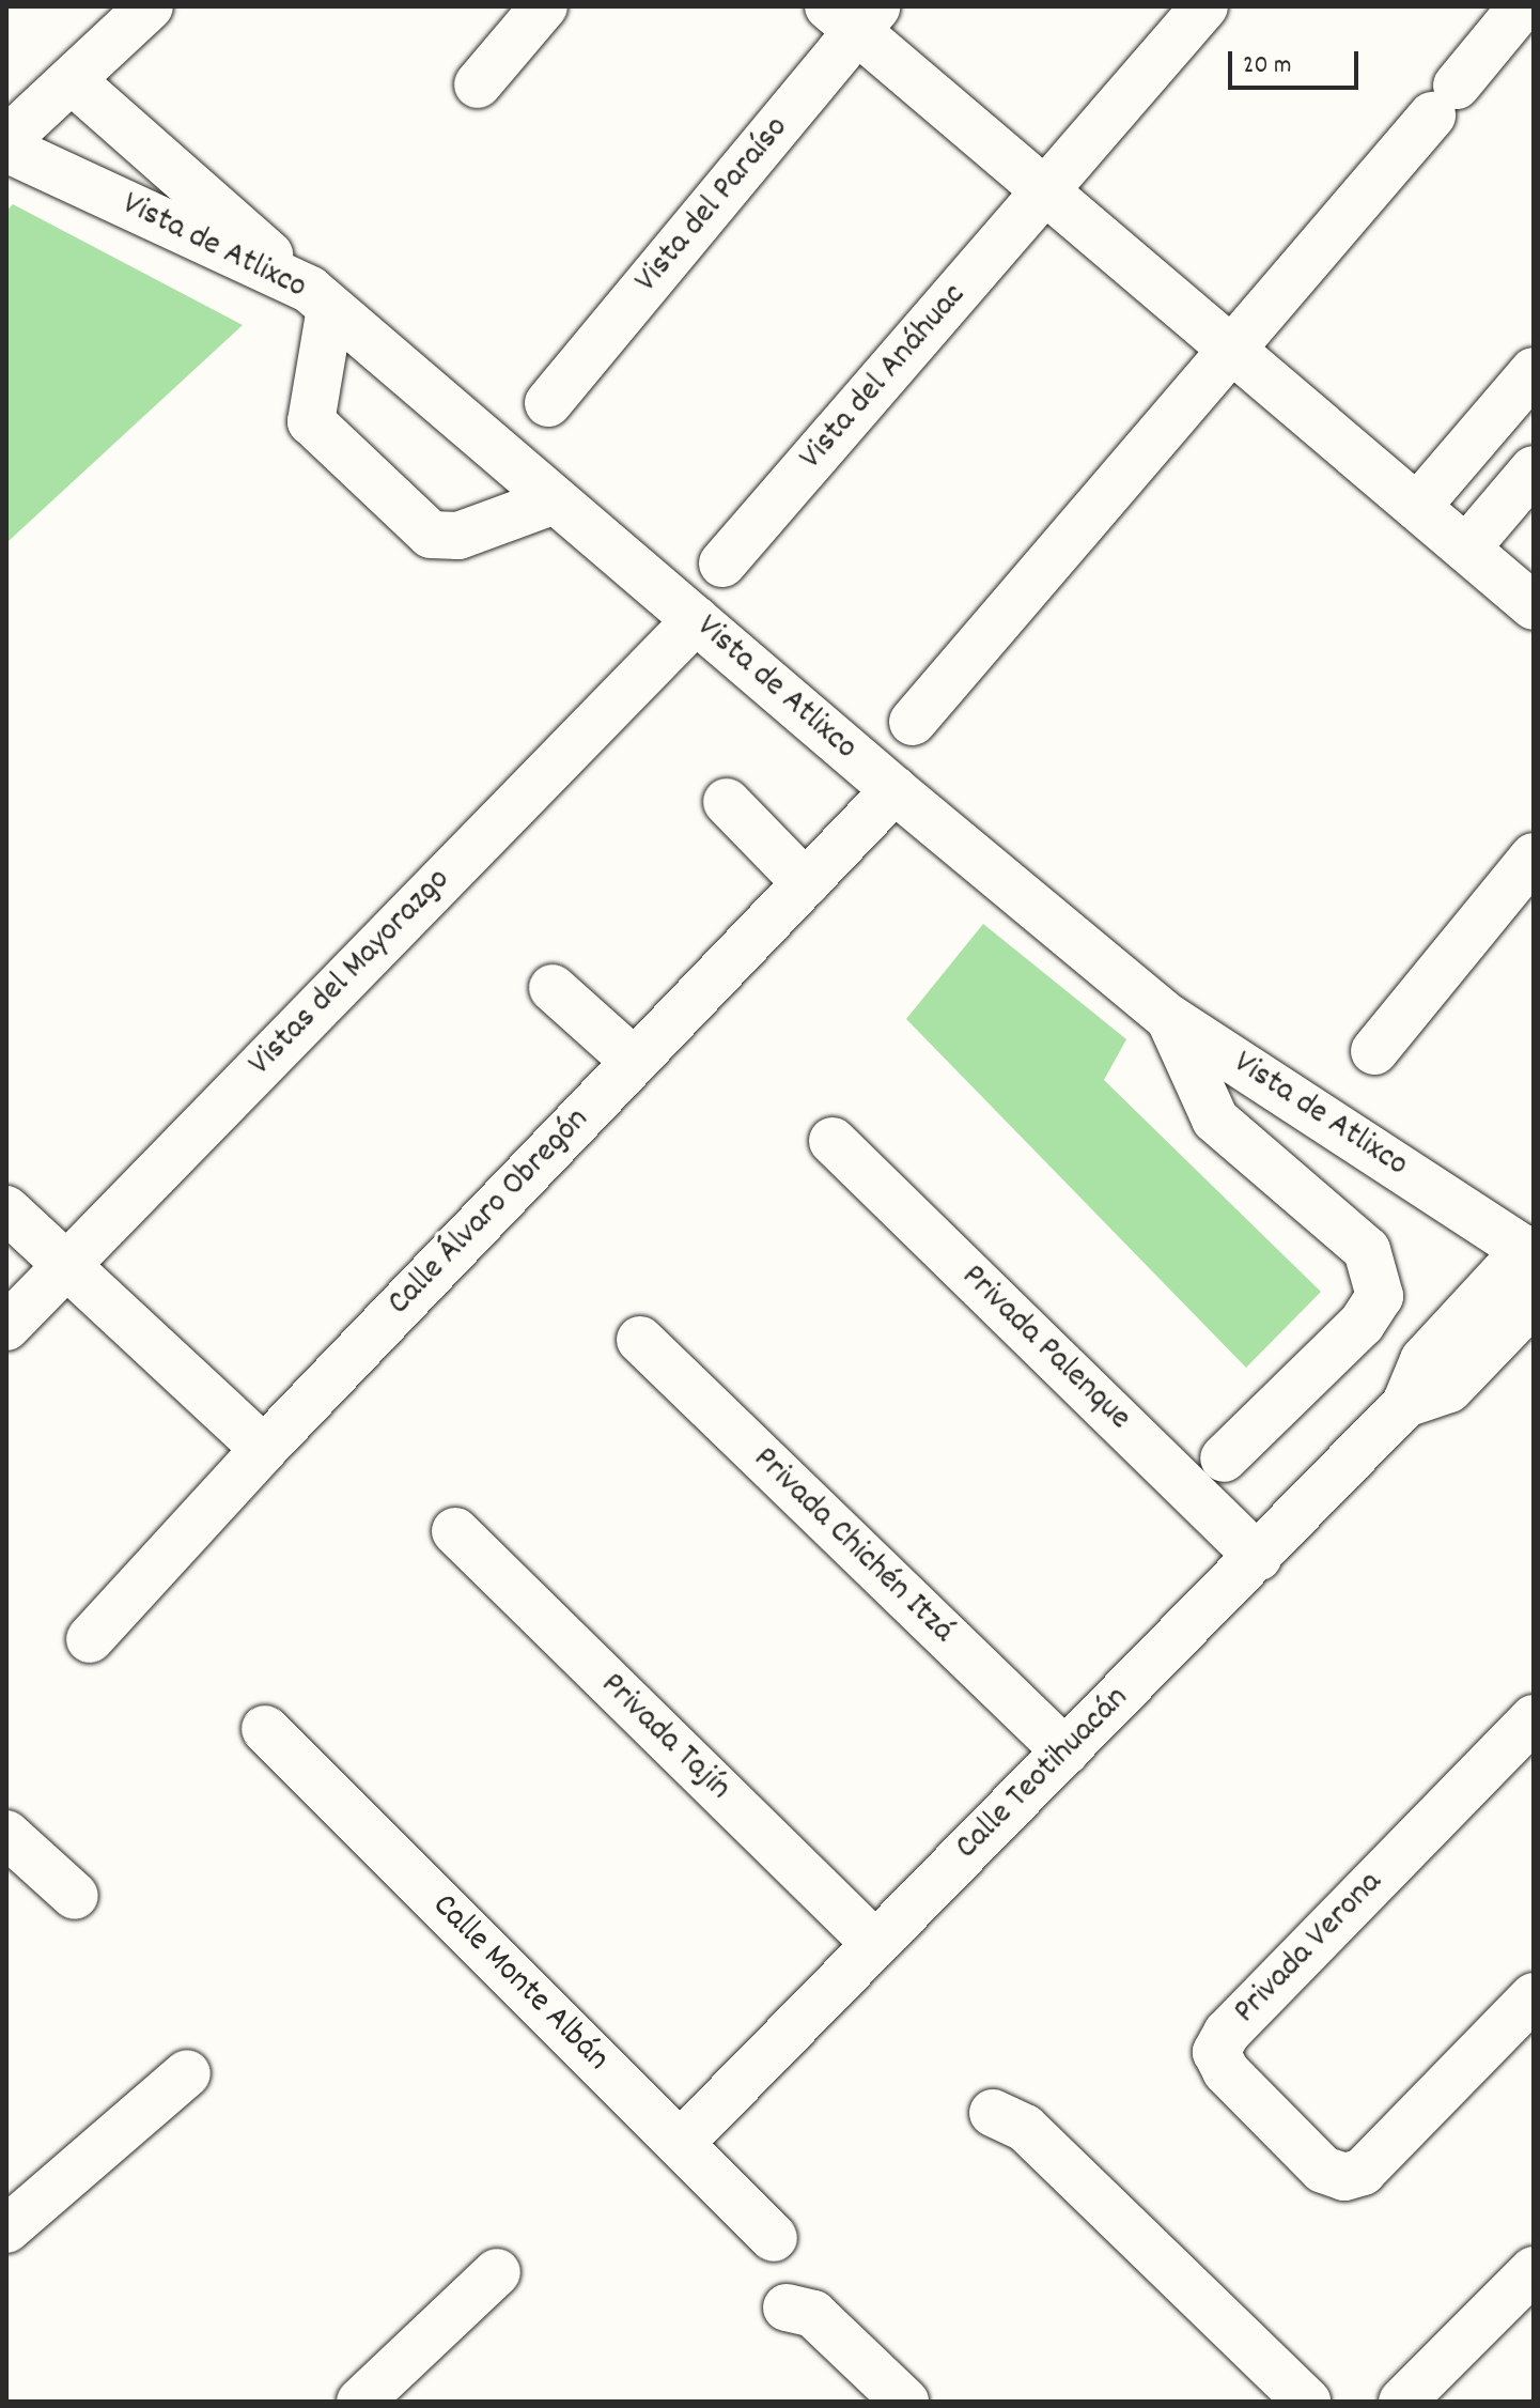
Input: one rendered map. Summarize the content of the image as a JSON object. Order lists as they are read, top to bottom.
{
  "streets": {
    "street": [
      "Vista del Paraíso",
      "Vista de Atlixco",
      "Vista del Anáhuac",
      "Vistas del Mayorazgo",
      "Calle Álvaro Obregón",
      "Privada Palenque",
      "Privada Chichén Itzá",
      "Privada Tajín",
      "Calle Teotihuacán",
      "Privada Verona",
      "Calle Monte Albán"
    ]
  },
  "crossings": [
    ["Vista de Atlixco", "Vistas del Mayorazgo"],
    ["Vista de Atlixco", "Calle Álvaro Obregón"],
    ["Vista de Atlixco", "Calle Teotihuacán"],
    ["Privada Palenque", "Calle Teotihuacán"],
    ["Privada Chichén Itzá", "Calle Teotihuacán"],
    ["Privada Tajín", "Calle Teotihuacán"],
    ["Calle Teotihuacán", "Calle Monte Albán"]
  ],
  "scale_bar": "20 m"
}
